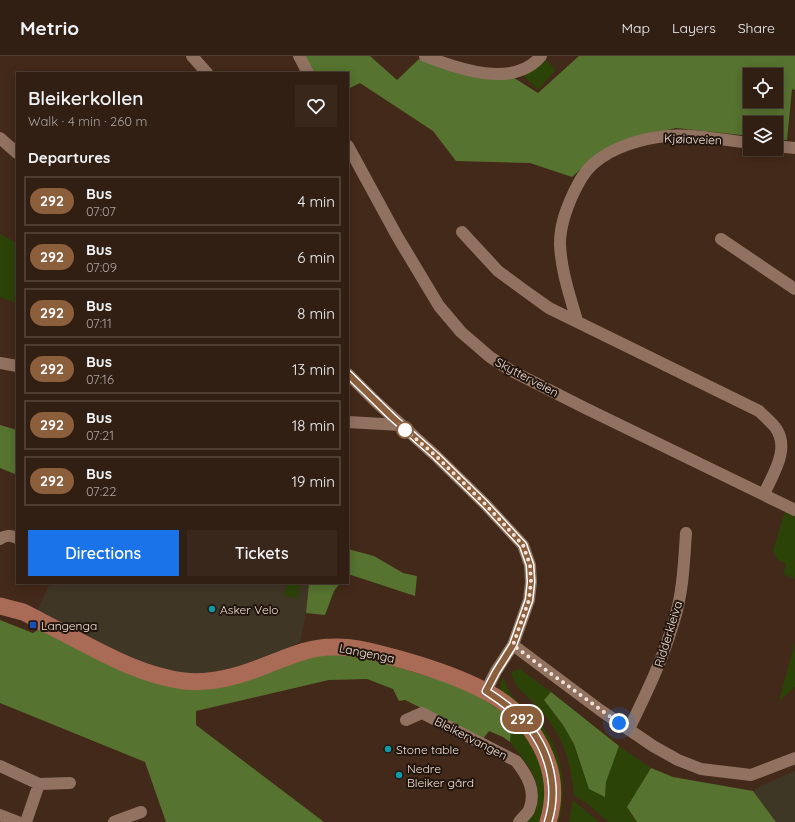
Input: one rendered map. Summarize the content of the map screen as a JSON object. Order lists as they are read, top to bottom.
{
  "streets": {
    "main road": ["Langenga"],
    "street": [
      "Kjøiaveien",
      "Skytterveien",
      "Ridderkleiva",
      "Bleikervangen"
    ]
  },
  "places": {
    "other": ["Asker Velo", "Stone table", "Nedre Bleiker gård"],
    "transit": ["Langenga"]
  },
  "lines": ["bus line 292"],
  "page": {
    "header": "Metrio",
    "nav": ["Map", "Layers", "Share"],
    "on_map": "292",
    "heading": [
      ["Bleikerkollen", "Walk · 4 min · 260 m"],
      "Departures"
    ],
    "list": [
      {
        "mark": "292",
        "name": "Bus",
        "note": "07:07",
        "value": "4 min"
      },
      {
        "mark": "292",
        "name": "Bus",
        "note": "07:09",
        "value": "6 min"
      },
      {
        "mark": "292",
        "name": "Bus",
        "note": "07:11",
        "value": "8 min"
      },
      {
        "mark": "292",
        "name": "Bus",
        "note": "07:16",
        "value": "13 min"
      },
      {
        "mark": "292",
        "name": "Bus",
        "note": "07:21",
        "value": "18 min"
      },
      {
        "mark": "292",
        "name": "Bus",
        "note": "07:22",
        "value": "19 min"
      }
    ],
    "buttons": ["Directions", "Tickets"]
  }
}
